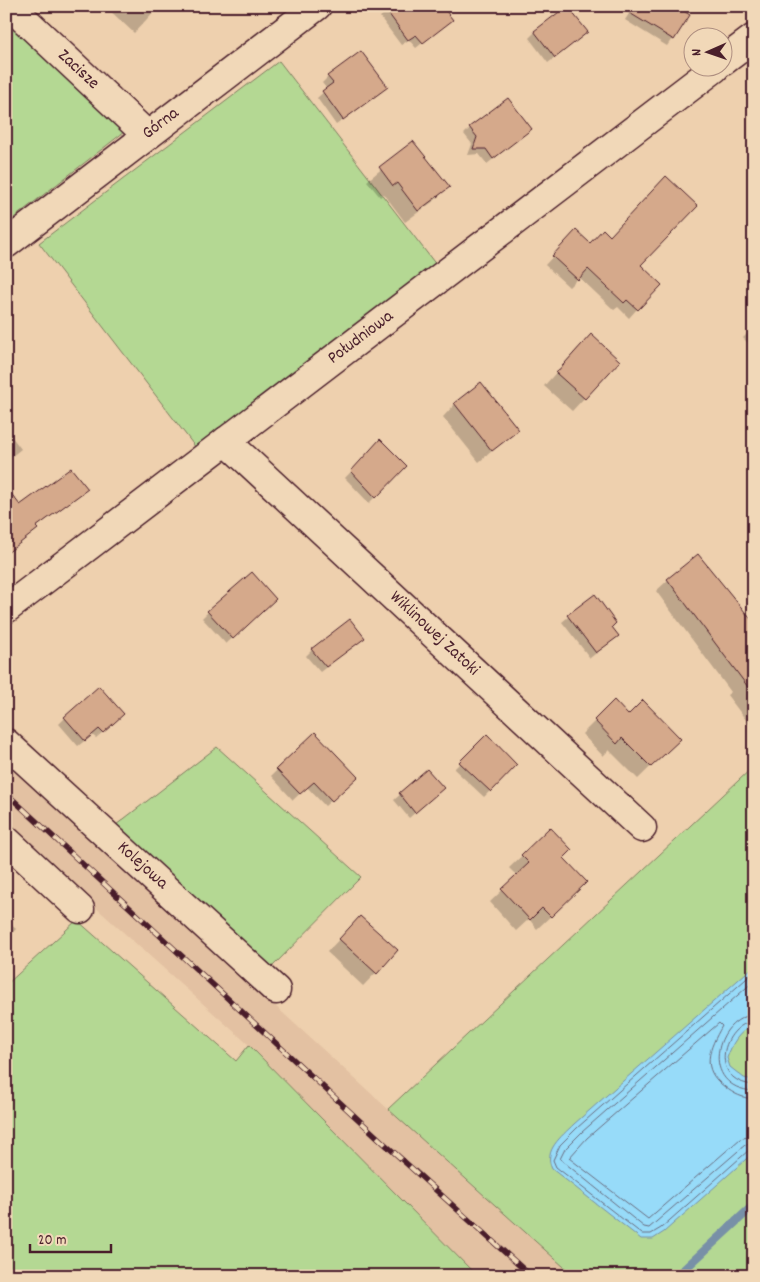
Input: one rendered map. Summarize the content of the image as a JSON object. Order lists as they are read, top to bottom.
{
  "streets": {
    "street": [
      "Zacisze",
      "Górna",
      "Południowa",
      "Wiklinowej Zatoki",
      "Kolejowa"
    ]
  },
  "crossings": [
    ["Zacisze", "Górna"],
    ["Południowa", "Wiklinowej Zatoki"]
  ],
  "scale_bar": "20 m",
  "north": "left"
}
